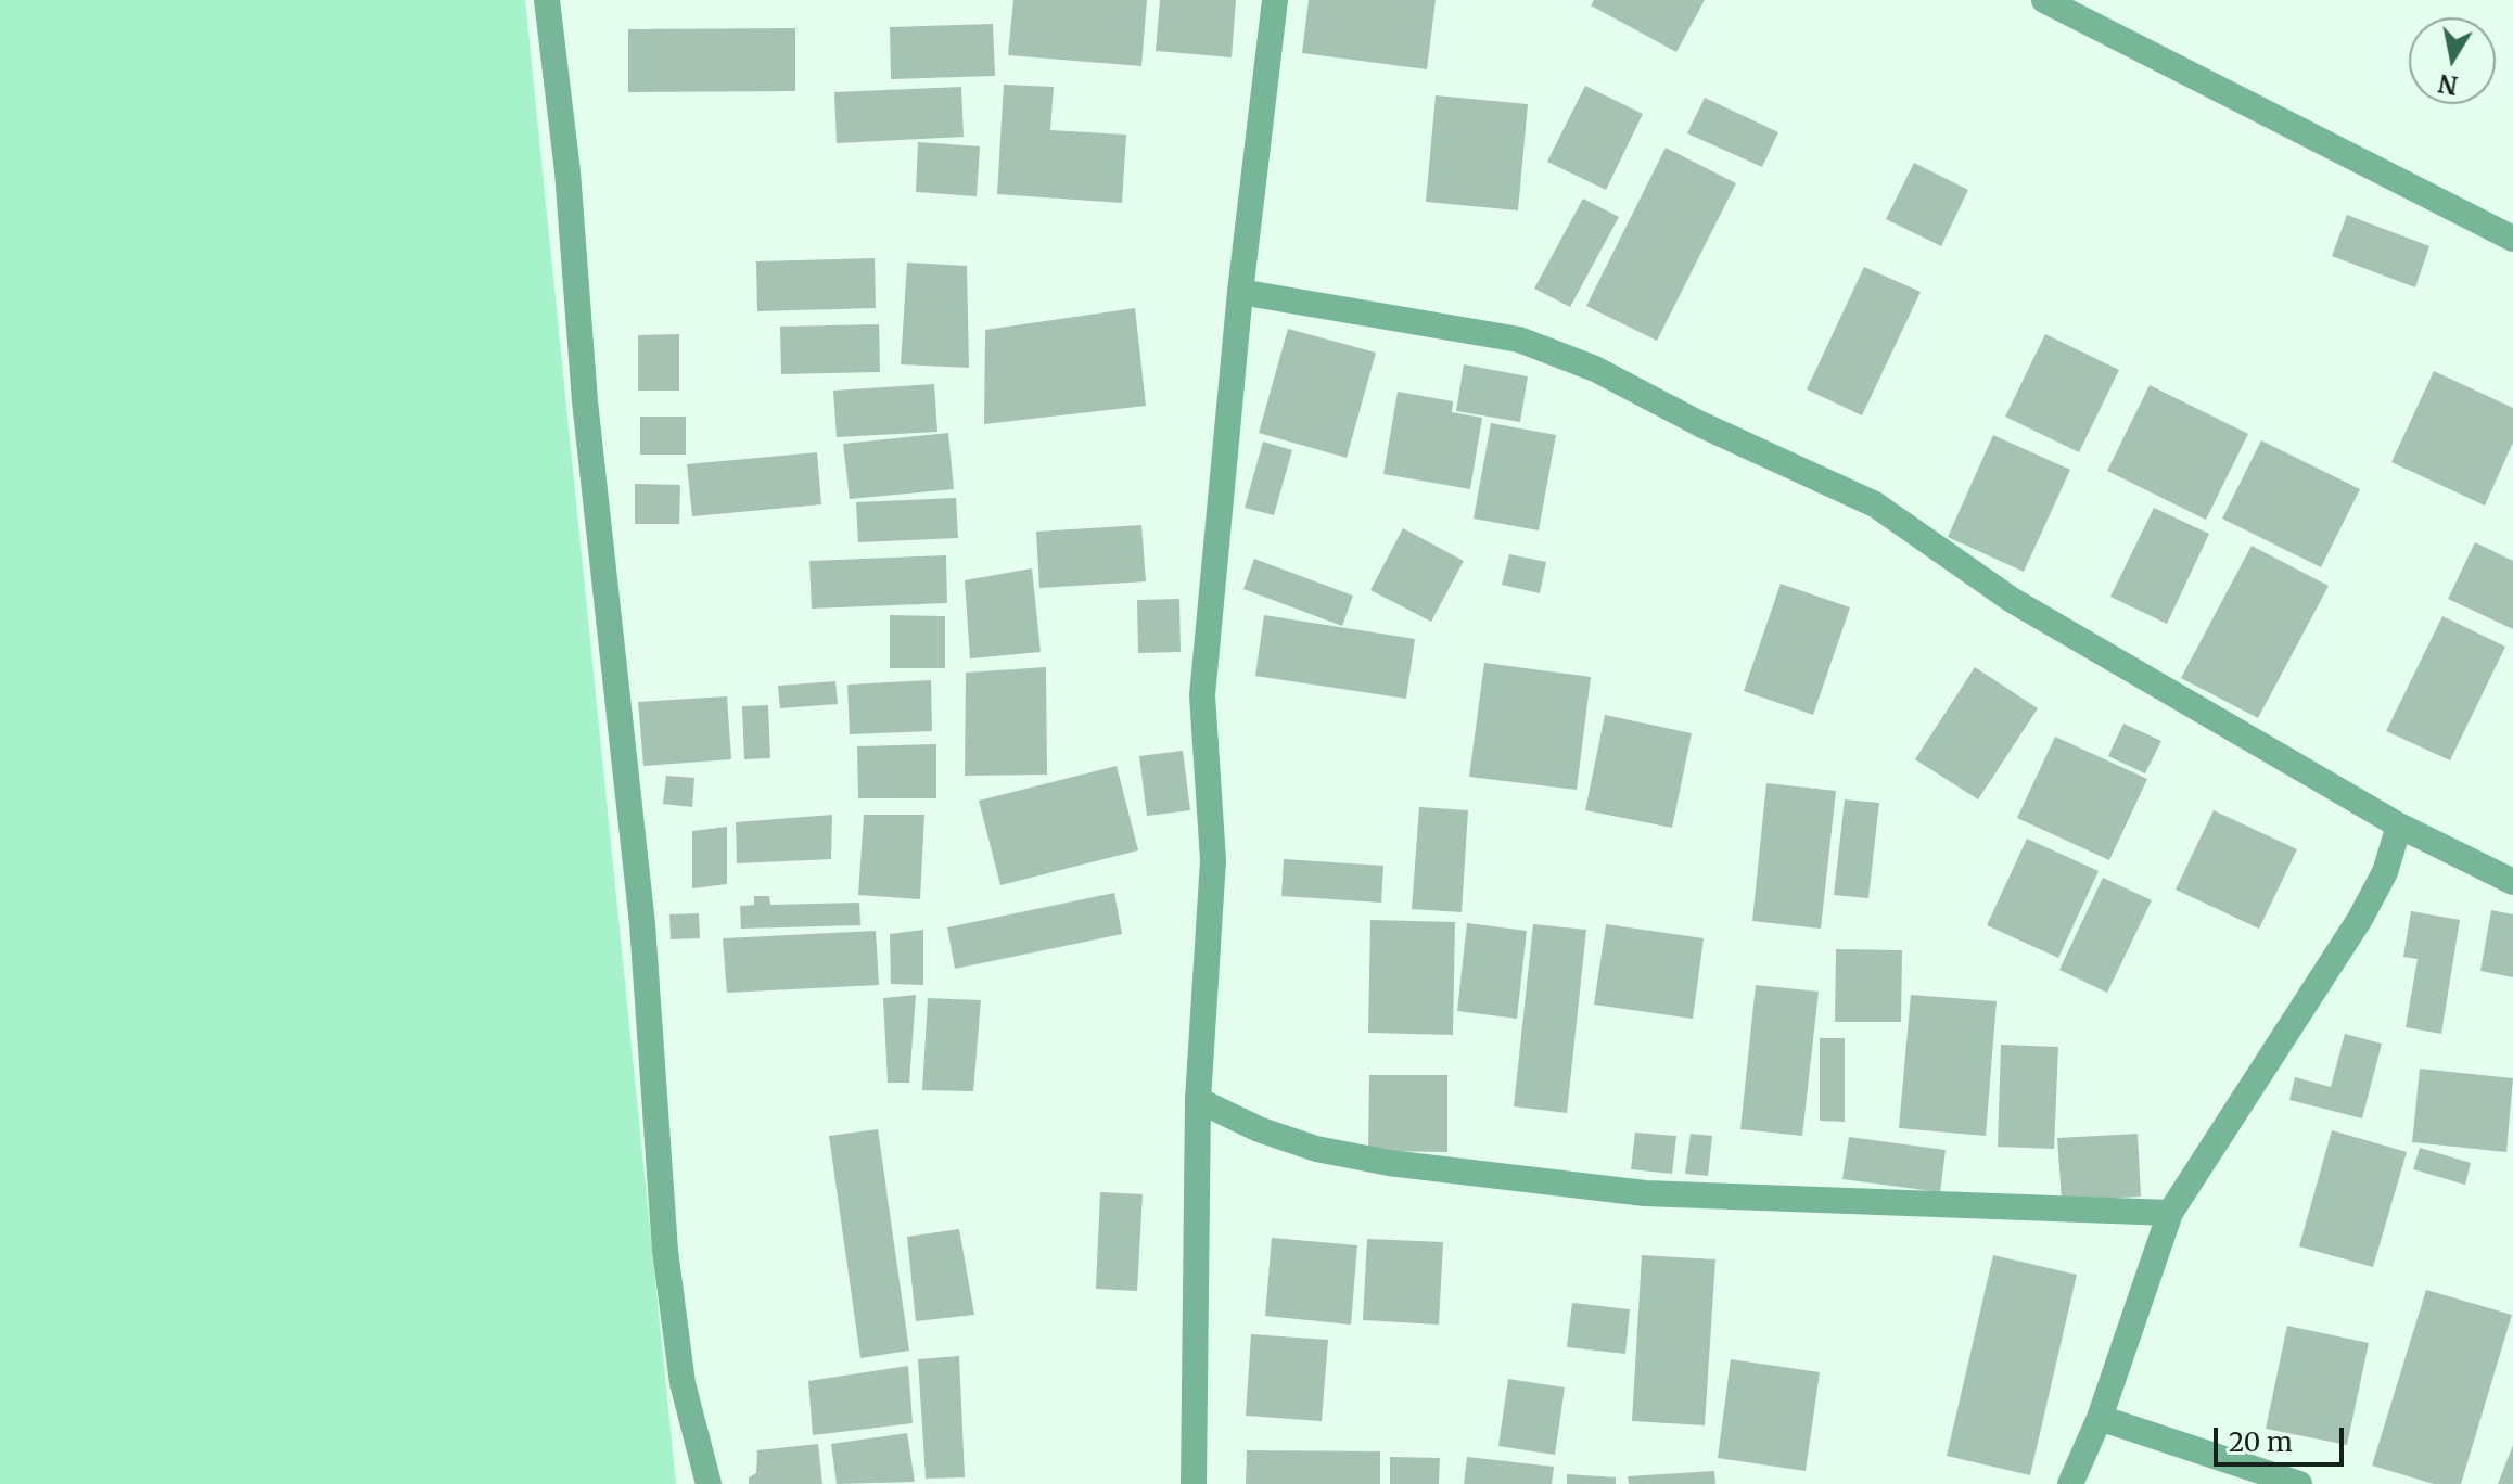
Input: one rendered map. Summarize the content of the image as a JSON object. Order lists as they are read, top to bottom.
{
  "scale_bar": "20 m",
  "north": "bottom"
}
